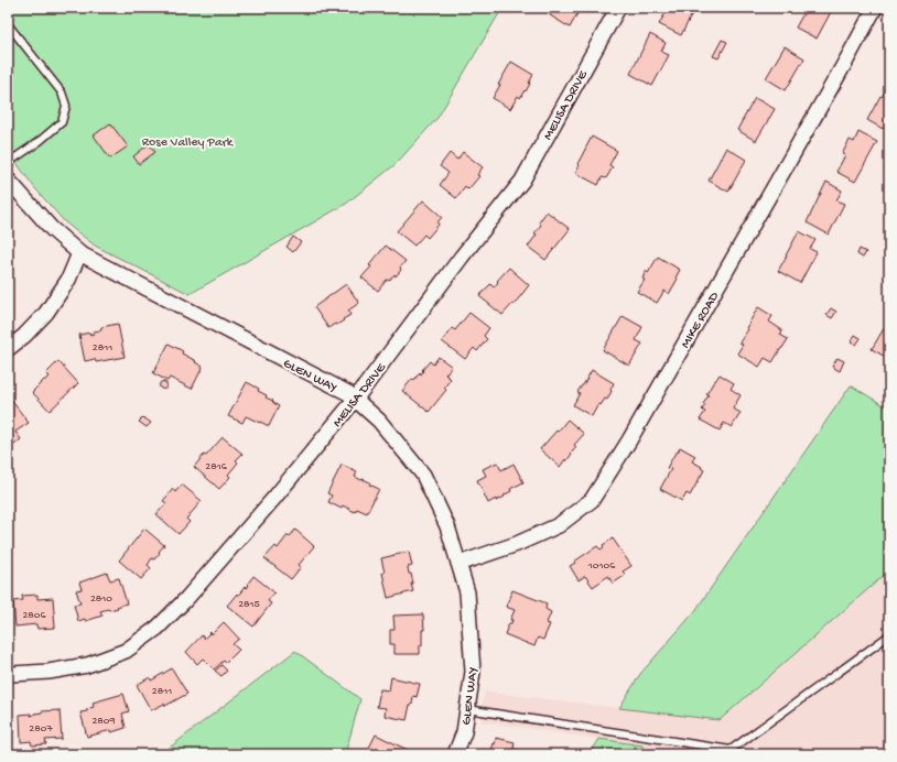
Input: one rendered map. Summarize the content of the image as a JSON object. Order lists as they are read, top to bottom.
{
  "streets": {
    "street": ["MELISA DRIVE", "MIKE ROAD", "GLEN WAY"]
  },
  "crossings": [
    ["MELISA DRIVE", "GLEN WAY"],
    ["MIKE ROAD", "GLEN WAY"]
  ],
  "parks": ["Rose Valley Park"],
  "house_numbers": [
    "2811",
    "2816",
    "10106",
    "2810",
    "2815",
    "2806",
    "2811",
    "2809",
    "2807"
  ]
}
